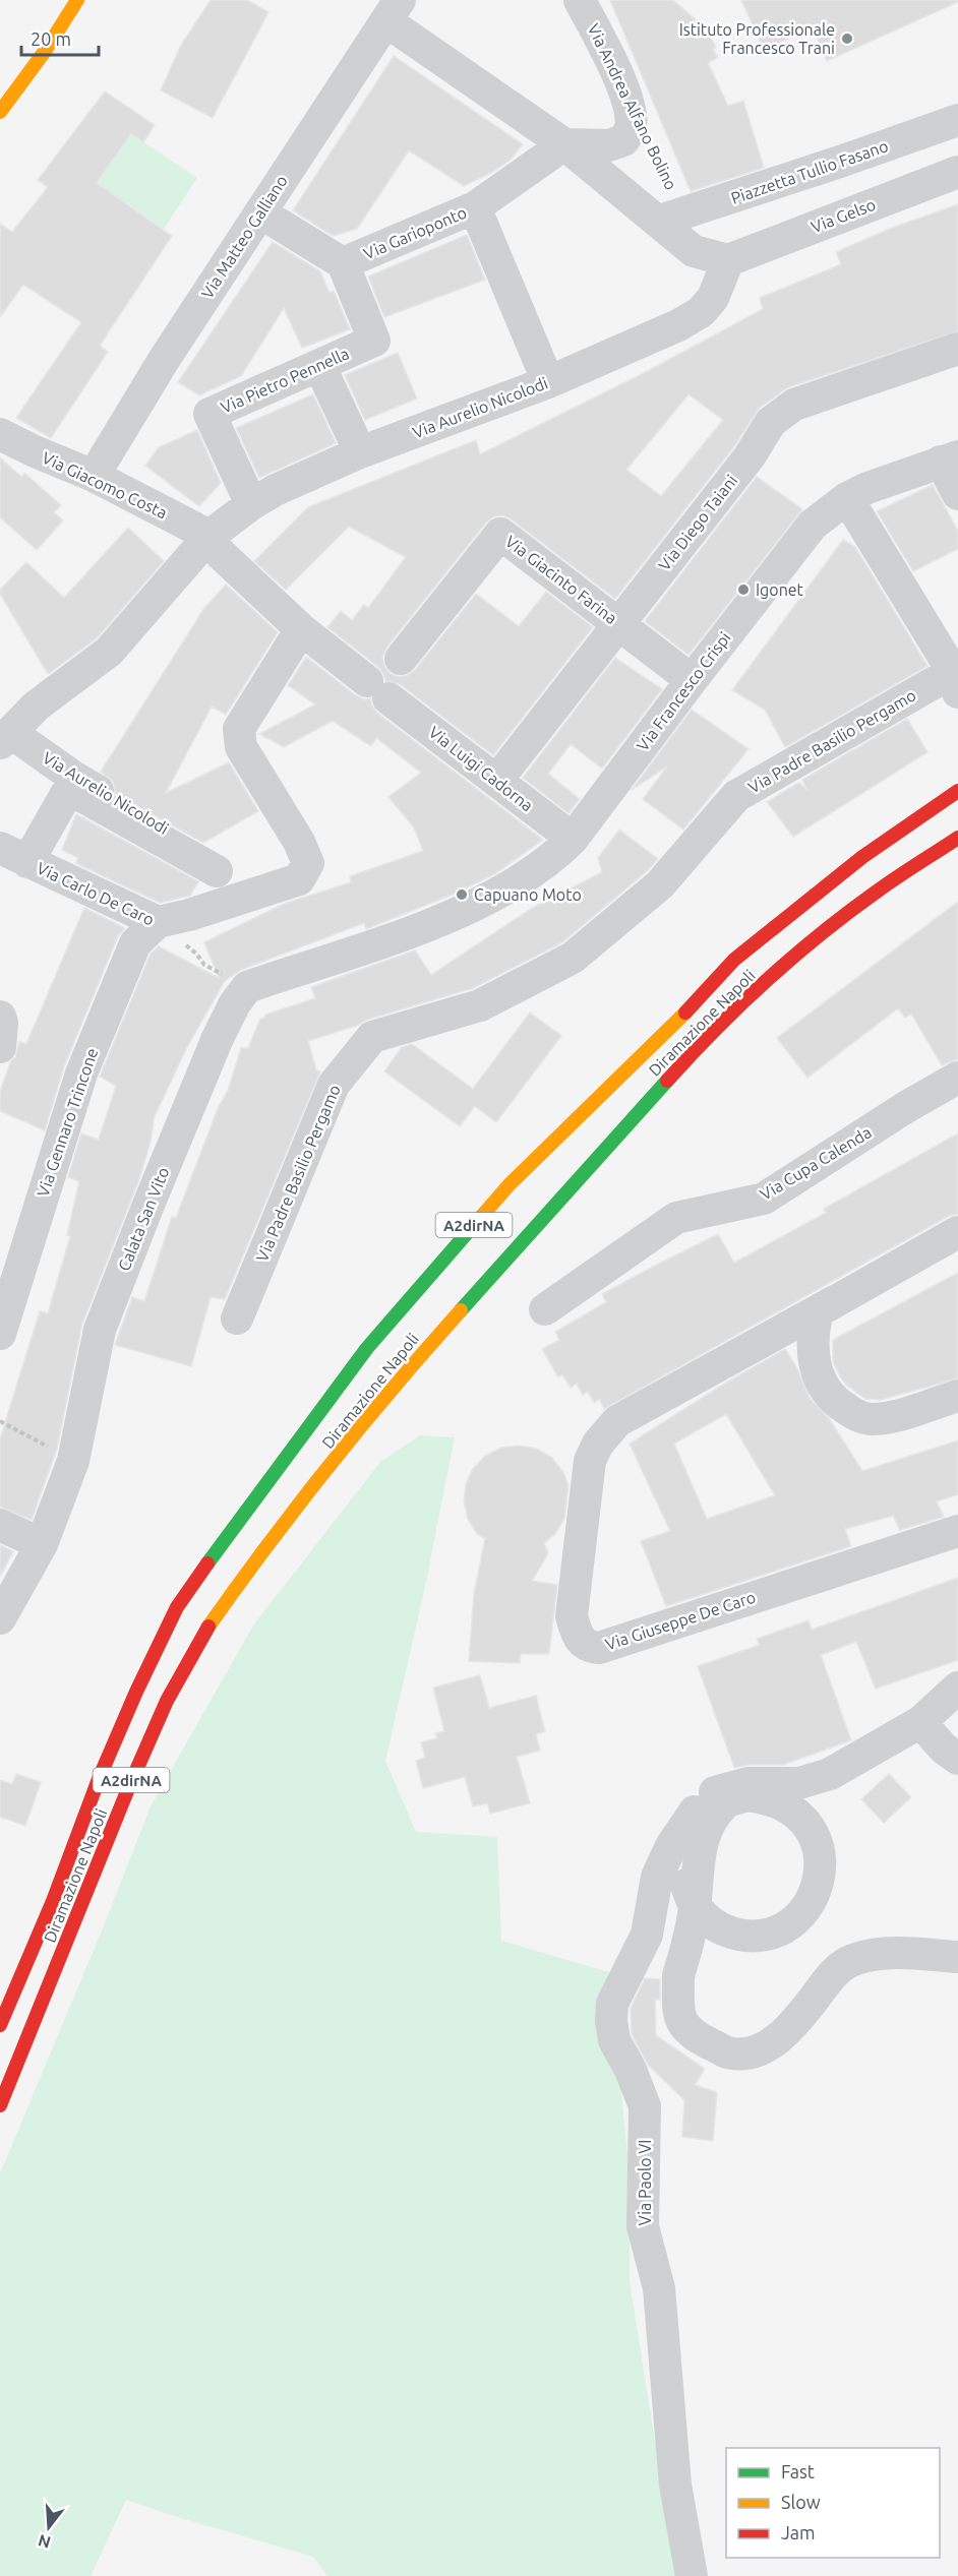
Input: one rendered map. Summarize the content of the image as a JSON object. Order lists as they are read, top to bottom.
{
  "streets": {
    "main road": ["Diramazione Napoli", "A2dirNA"],
    "street": [
      "Via Andrea Alfano Bolino",
      "Piazzetta Tullio Fasano",
      "Via Gelso",
      "Via Garioponto",
      "Via Matteo Galliano",
      "Via Pietro Pennella",
      "Via Aurelio Nicolodi",
      "Via Giacomo Costa",
      "Via Diego Taiani",
      "Via Giacinto Farina",
      "Via Francesco Crispi",
      "Via Padre Basilio Pergamo",
      "Via Luigi Cadorna",
      "Via Carlo De Caro",
      "Via Gennaro Trincone",
      "Via Cupa Calenda",
      "Calata San Vito",
      "Via Giuseppe De Caro",
      "Via Paolo VI"
    ]
  },
  "crossings": [
    ["Via Andrea Alfano Bolino", "Piazzetta Tullio Fasano"],
    ["Via Andrea Alfano Bolino", "Via Garioponto"],
    ["Via Gelso", "Via Aurelio Nicolodi"],
    ["Via Garioponto", "Via Matteo Galliano"],
    ["Via Garioponto", "Via Pietro Pennella"],
    ["Via Matteo Galliano", "Via Giacomo Costa"],
    ["Via Pietro Pennella", "Via Aurelio Nicolodi"],
    ["Via Aurelio Nicolodi", "Via Giacomo Costa"],
    ["Via Aurelio Nicolodi", "Via Luigi Cadorna"],
    ["Via Aurelio Nicolodi", "Via Carlo De Caro"],
    ["Via Giacomo Costa", "Via Luigi Cadorna"],
    ["Via Diego Taiani", "Via Giacinto Farina"],
    ["Via Diego Taiani", "Via Luigi Cadorna"],
    ["Via Giacinto Farina", "Via Francesco Crispi"],
    ["Via Francesco Crispi", "Via Luigi Cadorna"],
    ["Via Francesco Crispi", "Via Carlo De Caro"],
    ["Via Francesco Crispi", "Calata San Vito"],
    ["Via Carlo De Caro", "Via Gennaro Trincone"],
    ["Via Carlo De Caro", "Calata San Vito"]
  ],
  "places": ["Istituto Professionale Francesco Trani", "Igonet", "Capuano Moto"],
  "legend": ["Fast", "Slow", "Jam"],
  "scale_bar": "20 m",
  "north": "bottom"
}
